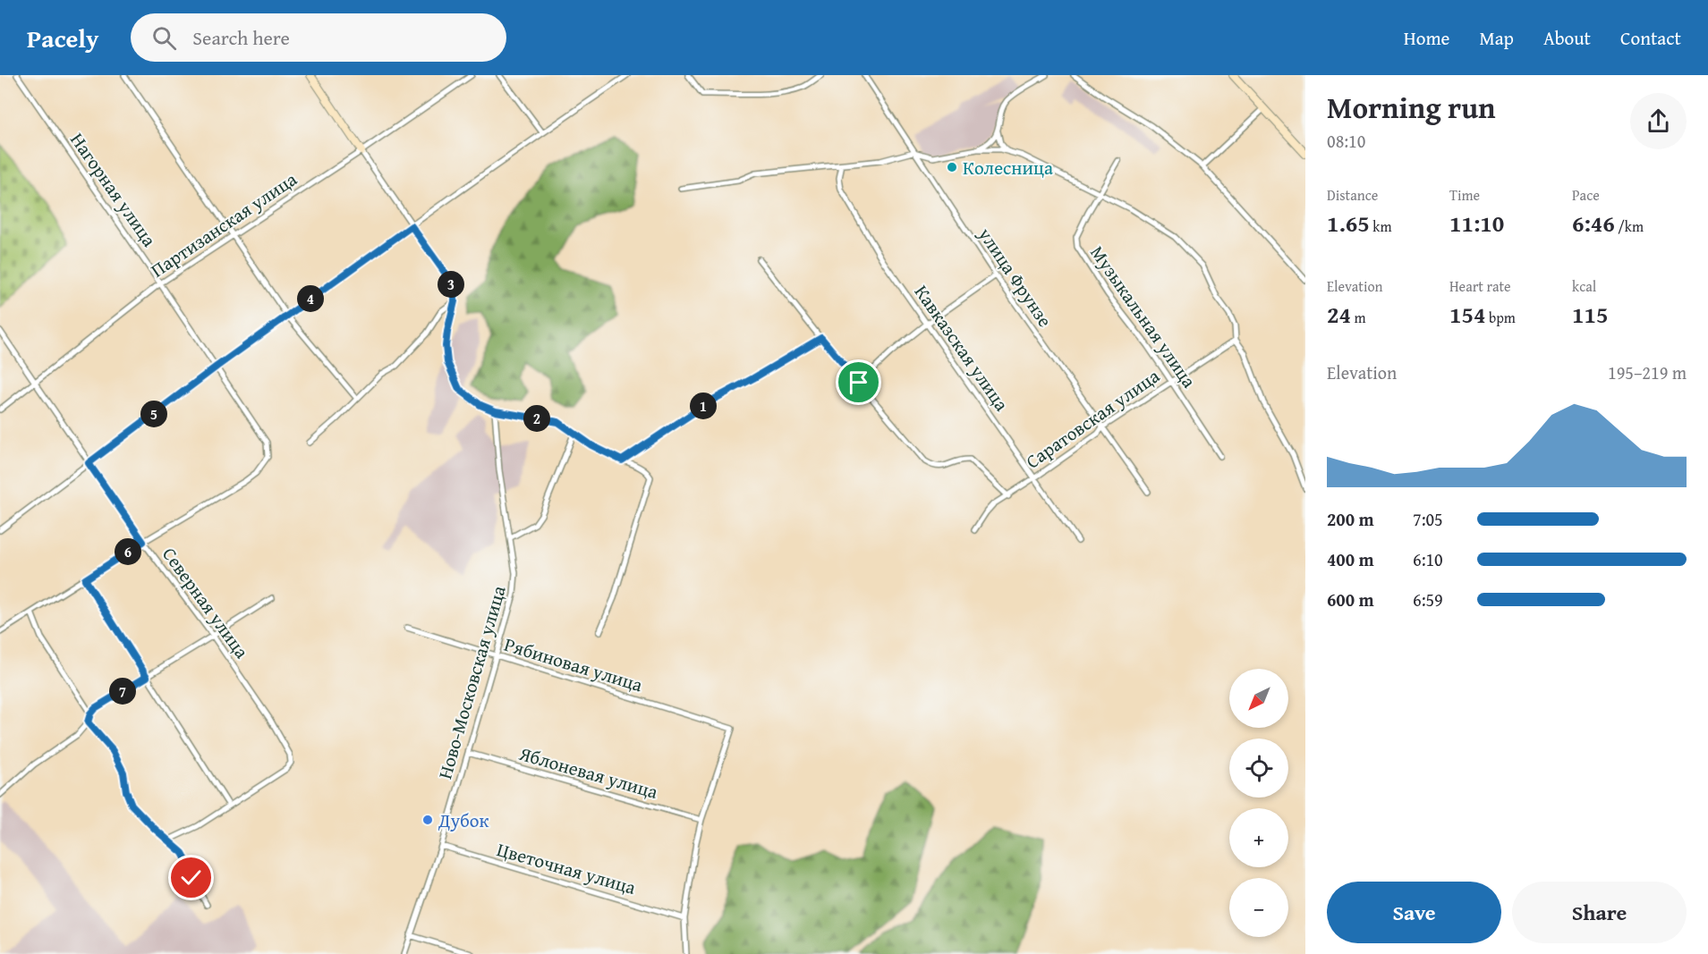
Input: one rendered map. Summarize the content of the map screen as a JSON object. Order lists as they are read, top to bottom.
{
  "streets": {
    "street": [
      "Нагорная улица",
      "Партизанская улица",
      "улица Фрунзе",
      "Музыкальная улица",
      "Кавказская улица",
      "Саратовская улица",
      "Северная улица",
      "Рябиновая улица",
      "Ново-Московская улица",
      "Яблоневая улица",
      "Цветочная улица"
    ]
  },
  "crossings": [
    ["Нагорная улица", "Партизанская улица"],
    ["Нагорная улица", "Северная улица"],
    ["Партизанская улица", "Северная улица"],
    ["улица Фрунзе", "Саратовская улица"],
    ["Музыкальная улица", "Саратовская улица"],
    ["Кавказская улица", "Саратовская улица"],
    ["Рябиновая улица", "Ново-Московская улица"],
    ["Рябиновая улица", "Яблоневая улица"],
    ["Ново-Московская улица", "Яблоневая улица"],
    ["Ново-Московская улица", "Цветочная улица"]
  ],
  "places": ["Колесница", "Дубок"],
  "north": "bottom left",
  "page": {
    "header": "Pacely",
    "search": "Search here",
    "nav": [
      "Home",
      "Map",
      "About",
      "Contact"
    ],
    "heading": ["Morning run", "08:10"],
    "stats": [
      ["Distance", "1.65 km"],
      ["Time", "11:10"],
      ["Pace", "6:46 /km"],
      ["Elevation", "24 m"],
      ["Heart rate", "154 bpm"],
      ["kcal", "115"]
    ],
    "pins": [
      "3",
      "4",
      "1",
      "5",
      "2",
      "6",
      "7"
    ],
    "chart": ["Elevation", "195–219 m"],
    "list": [
      {
        "name": "200 m",
        "note": "7:05"
      },
      {
        "name": "400 m",
        "note": "6:10"
      },
      {
        "name": "600 m",
        "note": "6:59"
      }
    ],
    "map_buttons": ["+", "−"],
    "buttons": ["Save", "Share"]
  }
}
